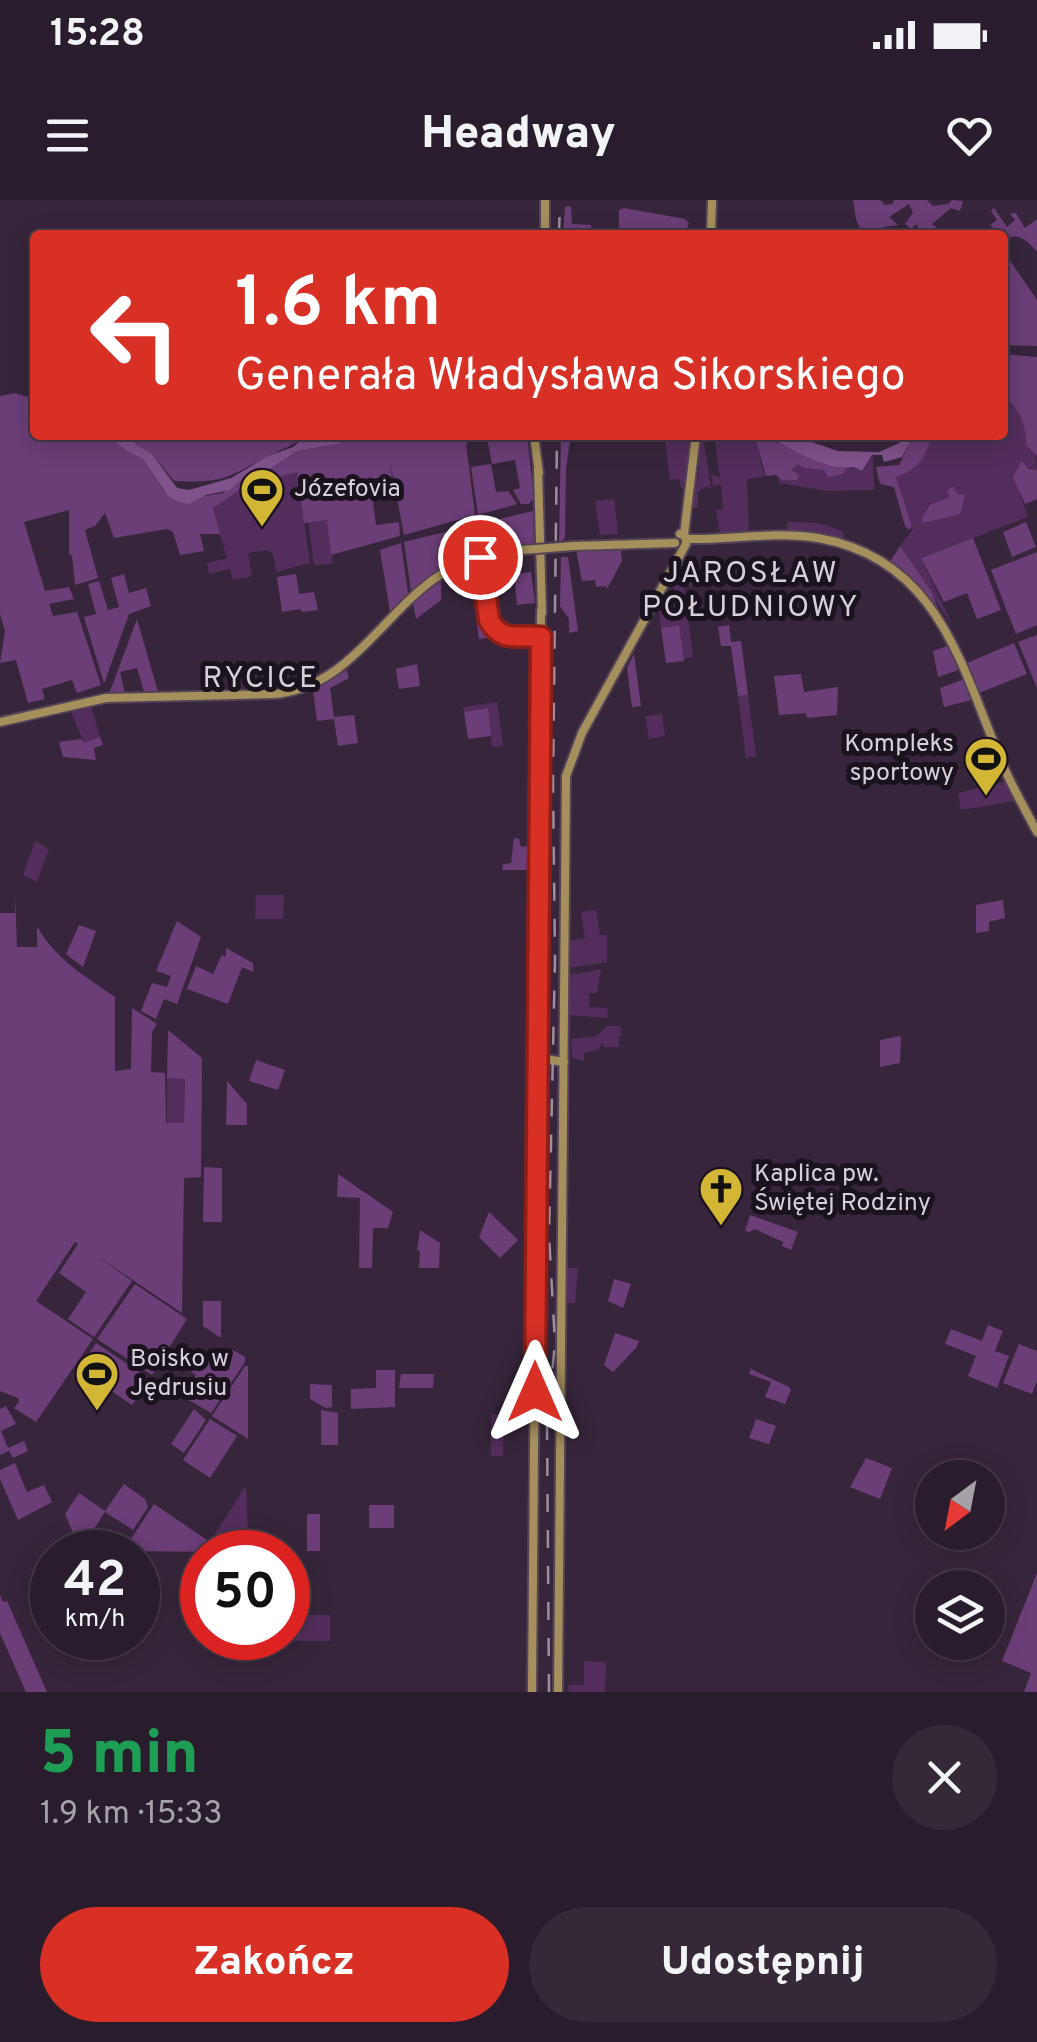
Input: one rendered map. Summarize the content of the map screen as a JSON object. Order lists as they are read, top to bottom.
{
  "districts": ["JAROSŁAW POŁUDNIOWY", "RYCICE"],
  "places": {
    "sports": ["Józefovia", "Kompleks sportowy", "Boisko w Jędrusiu"],
    "church": ["Kaplica pw. Świętej Rodziny"]
  },
  "north": "bottom left",
  "page": {
    "status": "15:28",
    "header": "Headway",
    "turn": ["1.6 km", "Generała Władysława Sikorskiego"],
    "speed": "42 km/h",
    "limit": "50",
    "heading": ["5 min", "1.9 km · 15:33"],
    "buttons": ["Zakończ", "Udostępnij"]
  }
}
